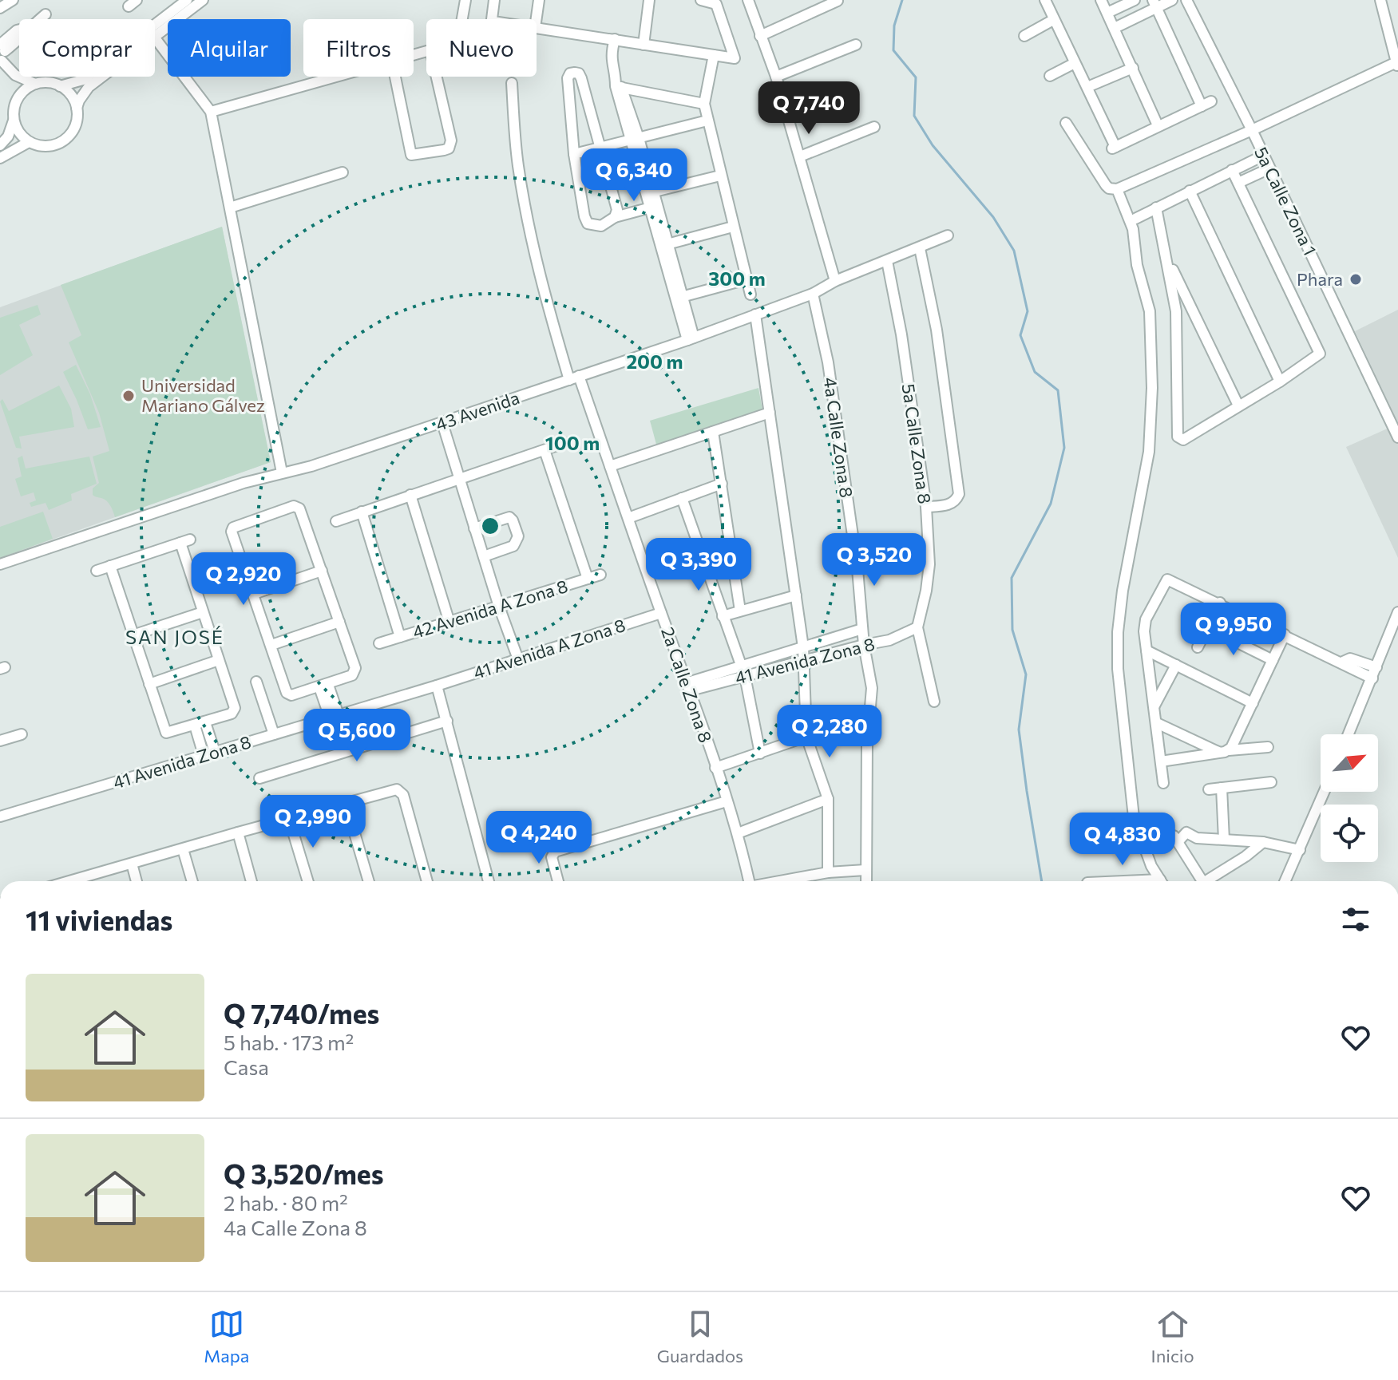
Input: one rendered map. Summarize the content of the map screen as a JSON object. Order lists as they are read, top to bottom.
{
  "streets": {
    "street": [
      "5a Calle Zona 1",
      "43 Avenida",
      "4a Calle Zona 8",
      "5a Calle Zona 8",
      "42 Avenida A Zona 8",
      "41 Avenida A Zona 8",
      "41 Avenida Zona 8",
      "2a Calle Zona 8"
    ]
  },
  "crossings": [
    ["43 Avenida", "4a Calle Zona 8"],
    ["43 Avenida", "5a Calle Zona 8"],
    ["43 Avenida", "2a Calle Zona 8"],
    ["4a Calle Zona 8", "41 Avenida Zona 8"],
    ["5a Calle Zona 8", "41 Avenida Zona 8"],
    ["41 Avenida A Zona 8", "41 Avenida Zona 8"],
    ["41 Avenida A Zona 8", "2a Calle Zona 8"],
    ["41 Avenida Zona 8", "2a Calle Zona 8"]
  ],
  "districts": ["SAN JOSÉ"],
  "places": ["Phara", "Universidad Mariano Gálvez"],
  "north": "top right",
  "page": {
    "chip": [
      "Comprar",
      "Alquilar",
      "Filtros",
      "Nuevo"
    ],
    "price": [
      "Q 7,740",
      "Q 6,340",
      "Q 3,520",
      "Q 3,390",
      "Q 2,920",
      "Q 9,950",
      "Q 2,280",
      "Q 5,600",
      "Q 2,990",
      "Q 4,240",
      "Q 4,830"
    ],
    "heading": "11 viviendas",
    "list": [
      {
        "name": "Q 7,740/mes",
        "note": "5 hab. · 173 m² · Casa"
      },
      {
        "name": "Q 3,520/mes",
        "note": "2 hab. · 80 m² · 4a Calle Zona 8"
      }
    ],
    "tabs": ["Mapa", "Guardados", "Inicio"]
  },
  "rings": ["300 m", "200 m", "100 m"]
}
